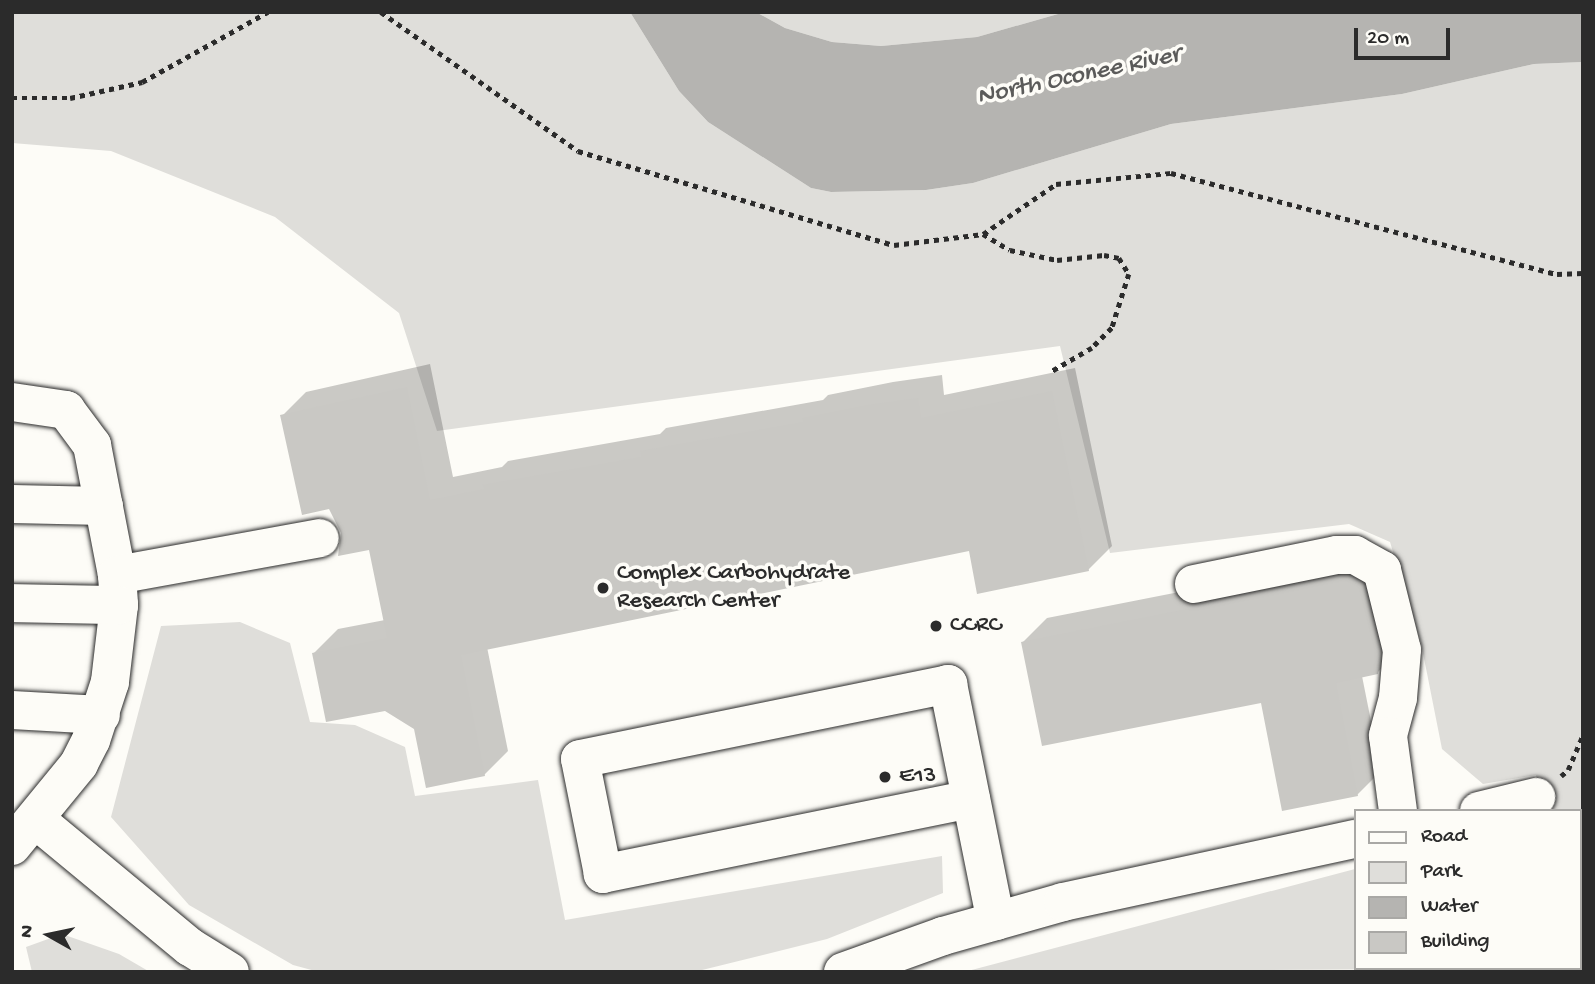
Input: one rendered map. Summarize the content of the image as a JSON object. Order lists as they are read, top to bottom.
{
  "water": ["North Oconee River"],
  "places": ["Complex Carbohydrate Research Center", "CCRC", "E13"],
  "legend": [
    "Road",
    "Park",
    "Water",
    "Building"
  ],
  "scale_bar": "20 m",
  "north": "left"
}
